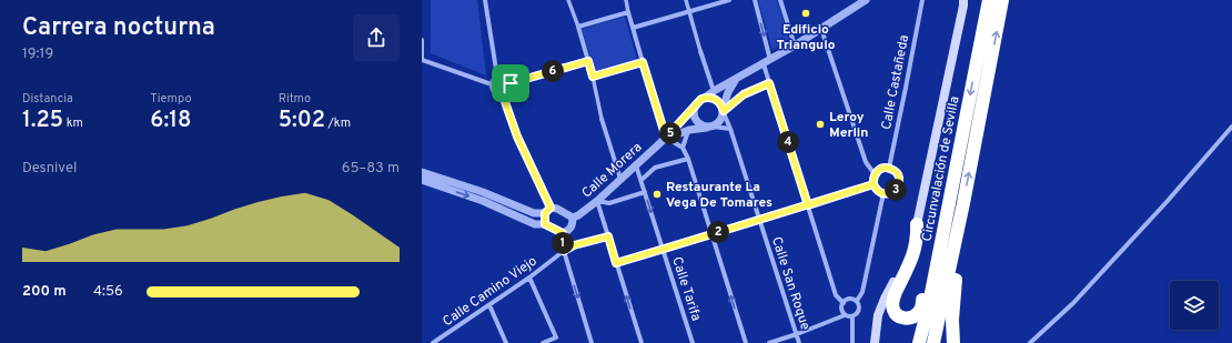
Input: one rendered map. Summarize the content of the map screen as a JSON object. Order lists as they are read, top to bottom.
{
  "streets": {
    "highway": ["Circunvalación de Sevilla"],
    "street": [
      "Calle Castañeda",
      "Calle Morera",
      "Calle San Roque",
      "Calle Tarifa",
      "Calle Camino Viejo"
    ]
  },
  "crossings": [
    ["Calle Morera", "Calle San Roque"],
    ["Calle Morera", "Calle Tarifa"]
  ],
  "places": ["Edificio Triangulo", "Leroy Merlin", "Restaurante La Vega De Tomares"],
  "page": {
    "heading": ["Carrera nocturna", "19:19"],
    "pins": [
      "6",
      "5",
      "4",
      "3",
      "2",
      "1"
    ],
    "stats": [
      ["Distancia", "1.25 km"],
      ["Tiempo", "6:18"],
      ["Ritmo", "5:02 /km"]
    ],
    "chart": ["Desnivel", "65–83 m"],
    "list": [
      {
        "name": "200 m",
        "note": "4:56"
      }
    ]
  }
}
